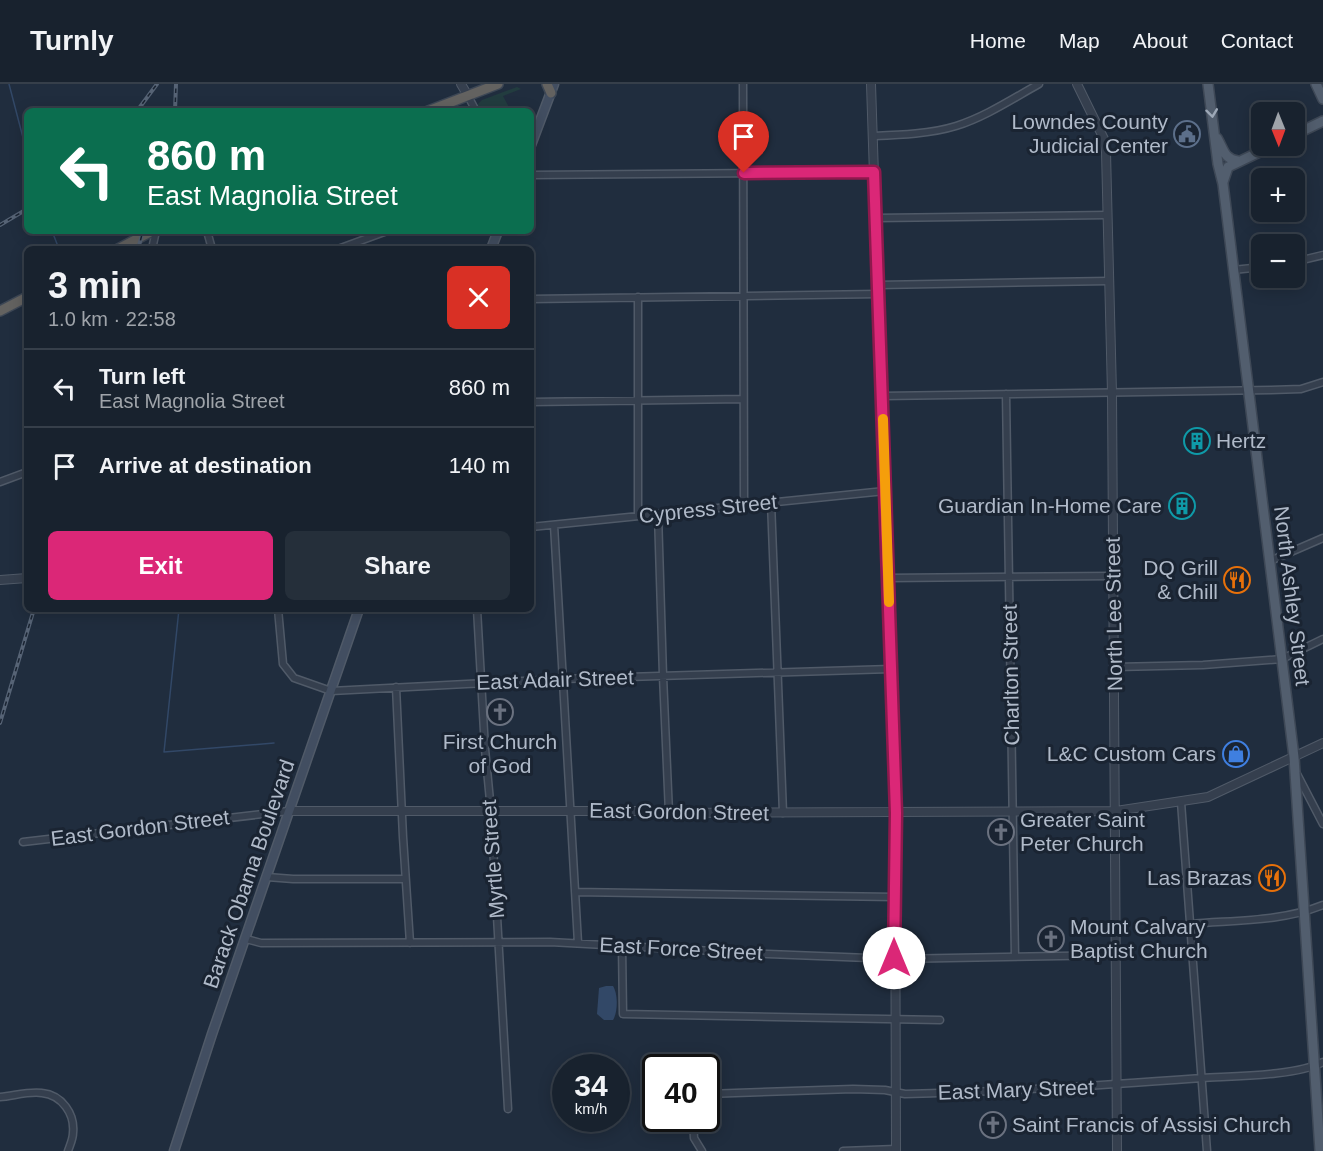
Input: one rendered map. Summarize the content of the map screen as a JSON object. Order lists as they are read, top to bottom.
{
  "streets": {
    "main road": ["North Ashley Street", "Barack Obama Boulevard"],
    "street": [
      "Cypress Street",
      "North Lee Street",
      "Charlton Street",
      "East Adair Street",
      "East Gordon Street",
      "Myrtle Street",
      "East Force Street",
      "East Mary Street"
    ]
  },
  "crossings": [
    ["North Ashley Street", "East Gordon Street"],
    ["North Ashley Street", "East Mary Street"],
    ["North Lee Street", "East Gordon Street"],
    ["North Lee Street", "East Force Street"],
    ["North Lee Street", "East Mary Street"],
    ["Charlton Street", "East Gordon Street"],
    ["Charlton Street", "East Force Street"],
    ["East Adair Street", "Myrtle Street"],
    ["East Adair Street", "Barack Obama Boulevard"],
    ["East Gordon Street", "Myrtle Street"],
    ["East Gordon Street", "Barack Obama Boulevard"],
    ["Myrtle Street", "East Force Street"],
    ["Barack Obama Boulevard", "East Force Street"]
  ],
  "places": {
    "public building": ["Lowndes County Judicial Center"],
    "building": ["Hertz", "Guardian In-Home Care"],
    "restaurant": ["DQ Grill & Chill", "Las Brazas"],
    "church": [
      "First Church of God",
      "Greater Saint Peter Church",
      "Mount Calvary Baptist Church",
      "Saint Francis of Assisi Church"
    ],
    "shop": ["L&C Custom Cars"]
  },
  "north": "bottom",
  "page": {
    "header": "Turnly",
    "nav": [
      "Home",
      "Map",
      "About",
      "Contact"
    ],
    "map_buttons": ["+", "−"],
    "turn": ["860 m", "East Magnolia Street"],
    "heading": ["3 min", "1.0 km · 22:58"],
    "list": [
      {
        "name": "Turn left",
        "note": "East Magnolia Street",
        "value": "860 m"
      },
      {
        "name": "Arrive at destination",
        "value": "140 m"
      }
    ],
    "buttons": ["Exit", "Share"],
    "speed": "34 km/h",
    "limit": "40"
  }
}
